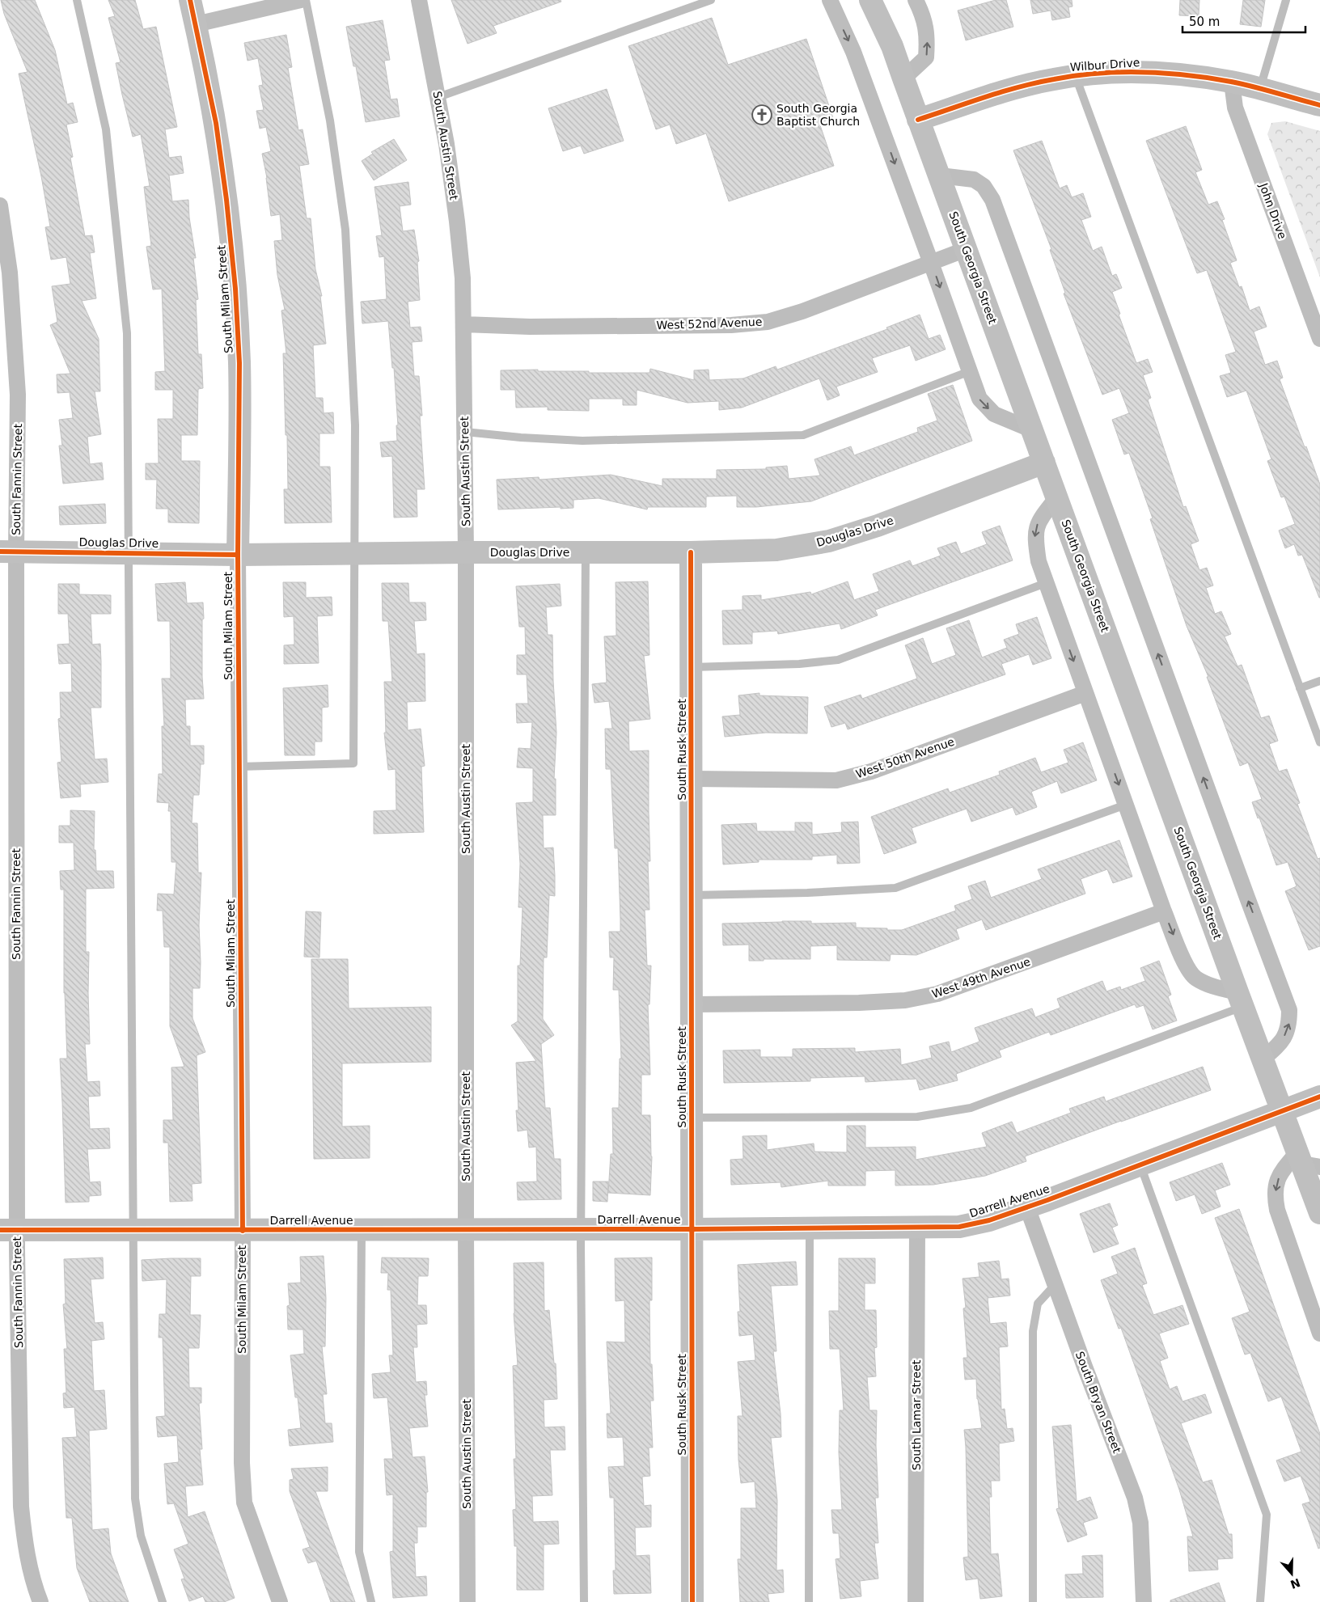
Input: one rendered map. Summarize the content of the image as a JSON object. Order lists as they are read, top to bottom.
{
  "streets": {
    "street": [
      "Wilbur Drive",
      "South Austin Street",
      "John Drive",
      "South Georgia Street",
      "South Milam Street",
      "West 52nd Avenue",
      "South Fannin Street",
      "Douglas Drive",
      "South Rusk Street",
      "West 50th Avenue",
      "West 49th Avenue",
      "Darrell Avenue",
      "South Bryan Street",
      "South Lamar Street"
    ]
  },
  "crossings": [
    ["Wilbur Drive", "John Drive"],
    ["Wilbur Drive", "South Georgia Street"],
    ["South Austin Street", "West 52nd Avenue"],
    ["South Austin Street", "Douglas Drive"],
    ["South Austin Street", "Darrell Avenue"],
    ["South Georgia Street", "West 52nd Avenue"],
    ["South Georgia Street", "Douglas Drive"],
    ["South Georgia Street", "Darrell Avenue"],
    ["South Milam Street", "Douglas Drive"],
    ["South Milam Street", "Darrell Avenue"],
    ["South Fannin Street", "Douglas Drive"],
    ["South Fannin Street", "Darrell Avenue"],
    ["Douglas Drive", "South Rusk Street"],
    ["South Rusk Street", "West 50th Avenue"],
    ["South Rusk Street", "West 49th Avenue"],
    ["South Rusk Street", "Darrell Avenue"],
    ["Darrell Avenue", "South Bryan Street"],
    ["Darrell Avenue", "South Lamar Street"]
  ],
  "places": {
    "church": ["South Georgia Baptist Church"]
  },
  "scale_bar": "50 m",
  "north": "bottom"
}
